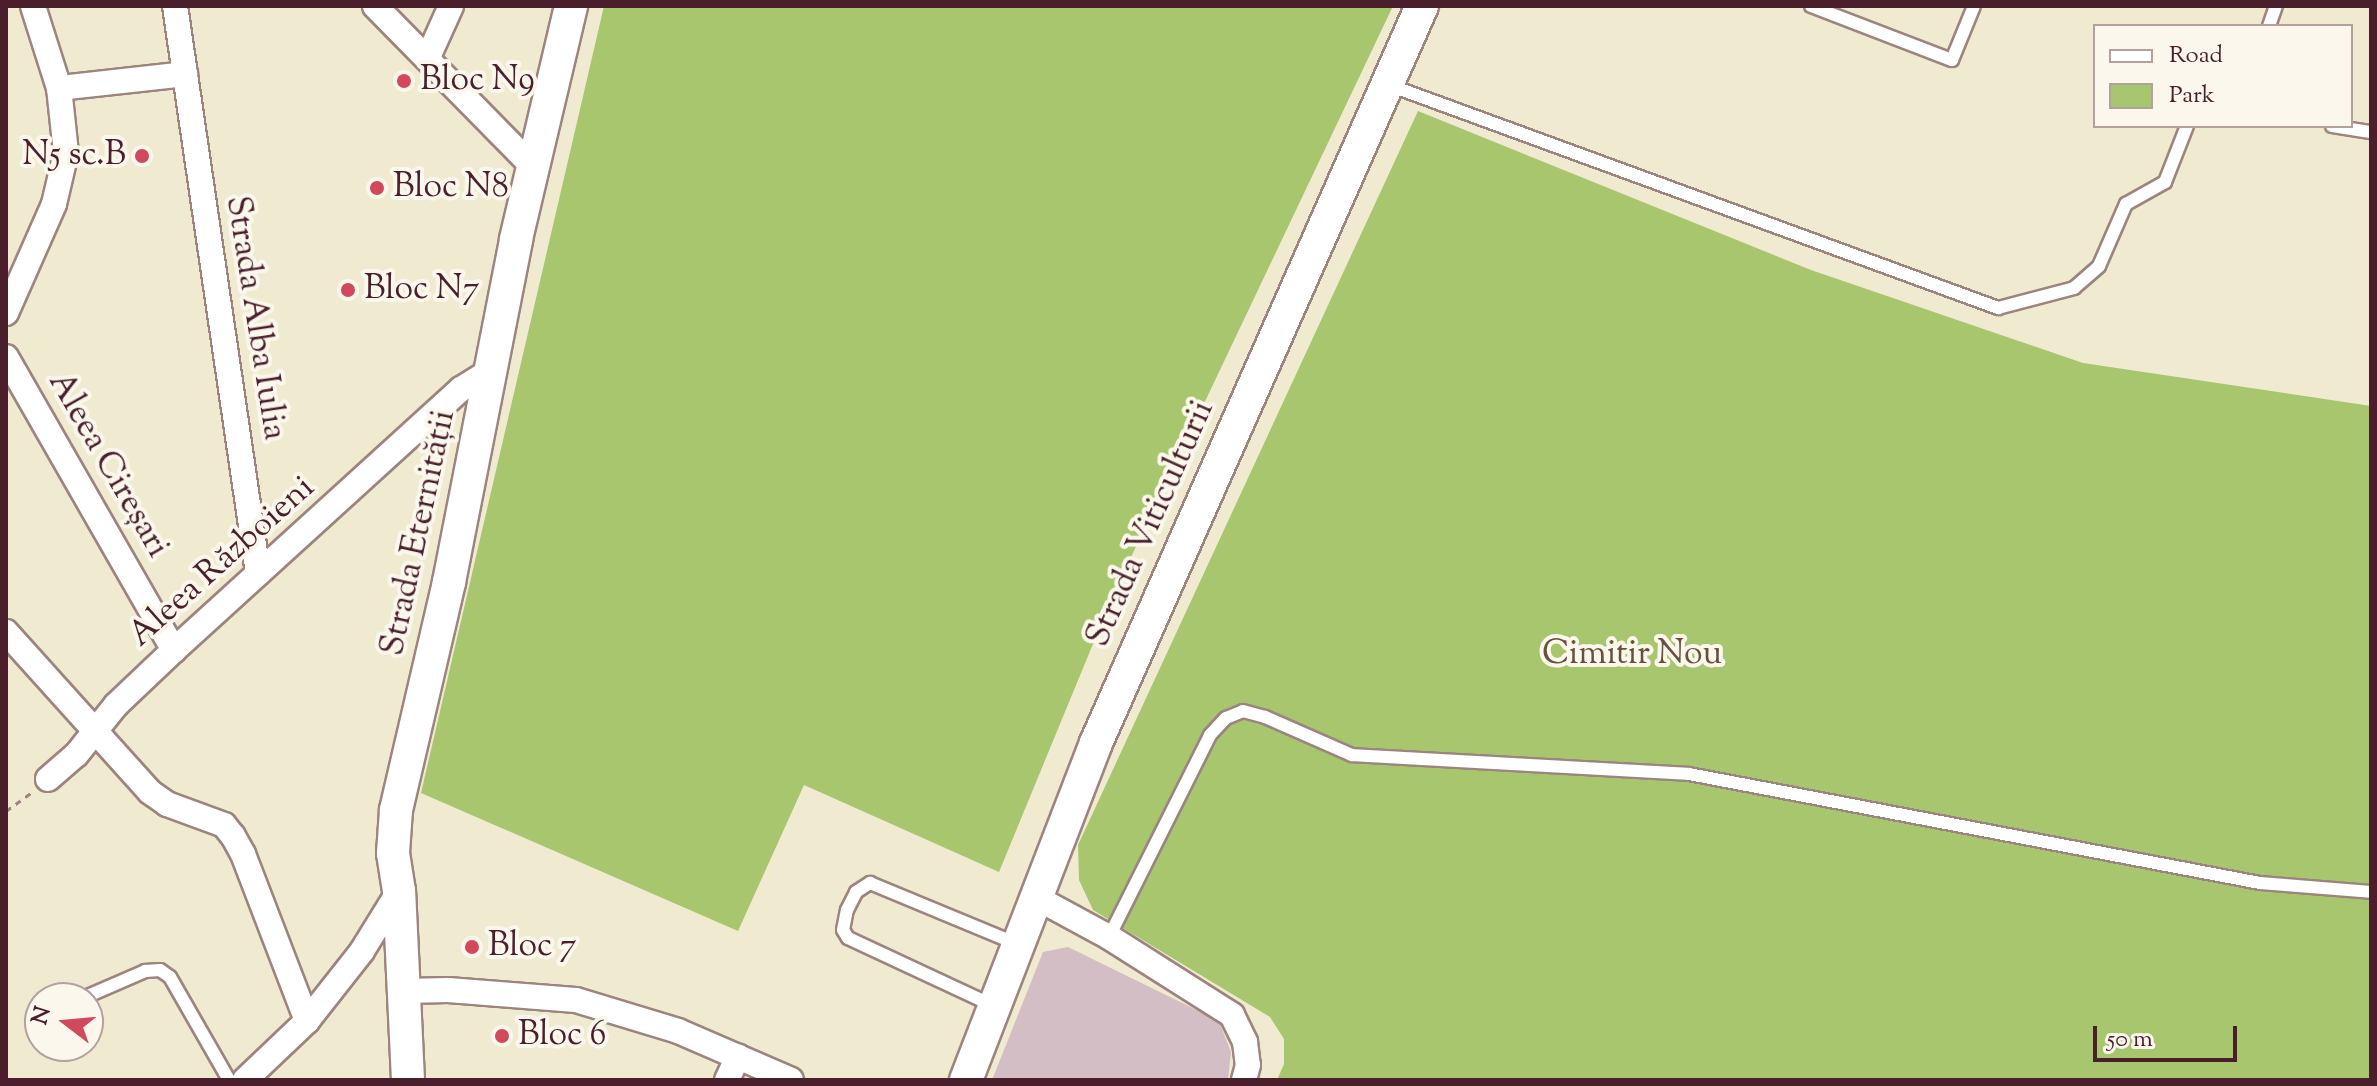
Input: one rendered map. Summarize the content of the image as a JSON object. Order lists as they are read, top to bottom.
{
  "streets": {
    "main road": ["Strada Viticulturii", "Strada Eternității"],
    "street": ["Strada Alba Iulia", "Aleea Cireșari", "Aleea Războieni"]
  },
  "crossings": [
    ["Strada Alba Iulia", "Aleea Războieni"],
    ["Aleea Cireșari", "Aleea Războieni"],
    ["Strada Eternității", "Aleea Războieni"]
  ],
  "parks": ["Cimitir Nou"],
  "places": [
    "Bloc N9",
    "N5 sc.B",
    "Bloc N8",
    "Bloc N7",
    "Bloc 7",
    "Bloc 6"
  ],
  "legend": ["Road", "Park"],
  "scale_bar": "50 m",
  "north": "left"
}
